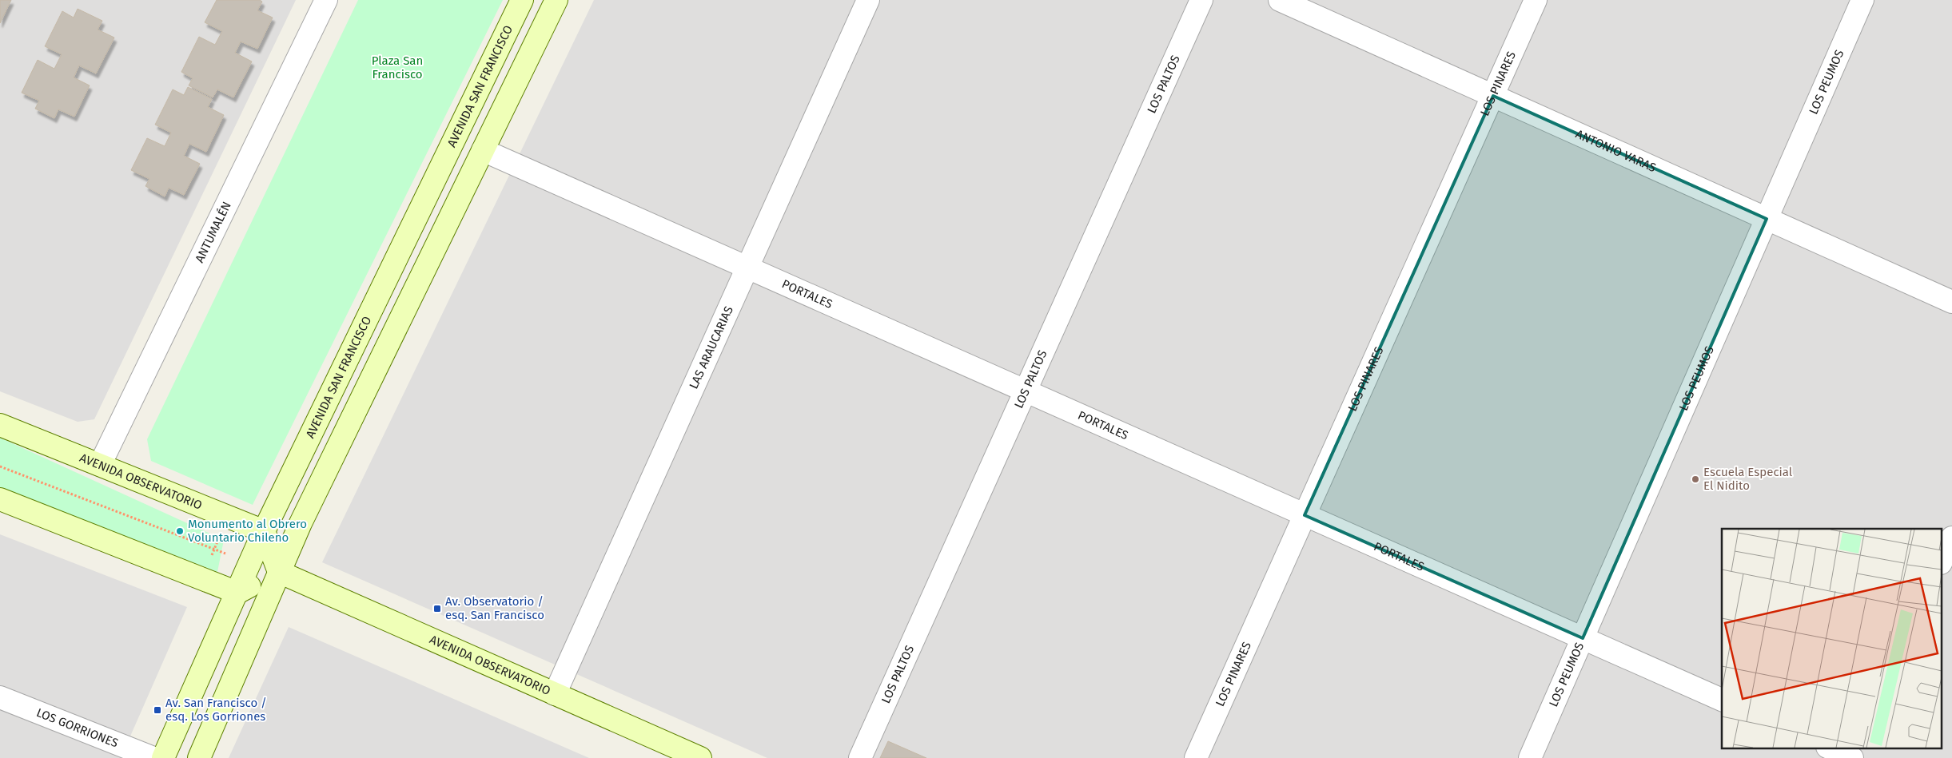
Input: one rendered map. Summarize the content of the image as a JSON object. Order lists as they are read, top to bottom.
{
  "streets": {
    "main road": ["AVENIDA SAN FRANCISCO", "AVENIDA OBSERVATORIO"],
    "street": [
      "LOS PEUMOS",
      "LOS PALTOS",
      "LOS PINARES",
      "ANTONIO VARAS",
      "ANTUMALÉN",
      "PORTALES",
      "LAS ARAUCARIAS",
      "LOS GORRIONES"
    ]
  },
  "crossings": [
    ["LOS PEUMOS", "ANTONIO VARAS"],
    ["LOS PEUMOS", "PORTALES"],
    ["LOS PALTOS", "PORTALES"],
    ["LOS PINARES", "ANTONIO VARAS"],
    ["LOS PINARES", "PORTALES"],
    ["AVENIDA SAN FRANCISCO", "AVENIDA OBSERVATORIO"],
    ["ANTUMALÉN", "AVENIDA OBSERVATORIO"],
    ["PORTALES", "LAS ARAUCARIAS"],
    ["LAS ARAUCARIAS", "AVENIDA OBSERVATORIO"]
  ],
  "parks": ["Plaza San Francisco"],
  "places": {
    "other": ["Escuela Especial El Nidito", "Monumento al Obrero Voluntario Chileno"],
    "transit": ["Av. Observatorio / esq. San Francisco", "Av. San Francisco / esq. Los Gorriones"]
  }
}
